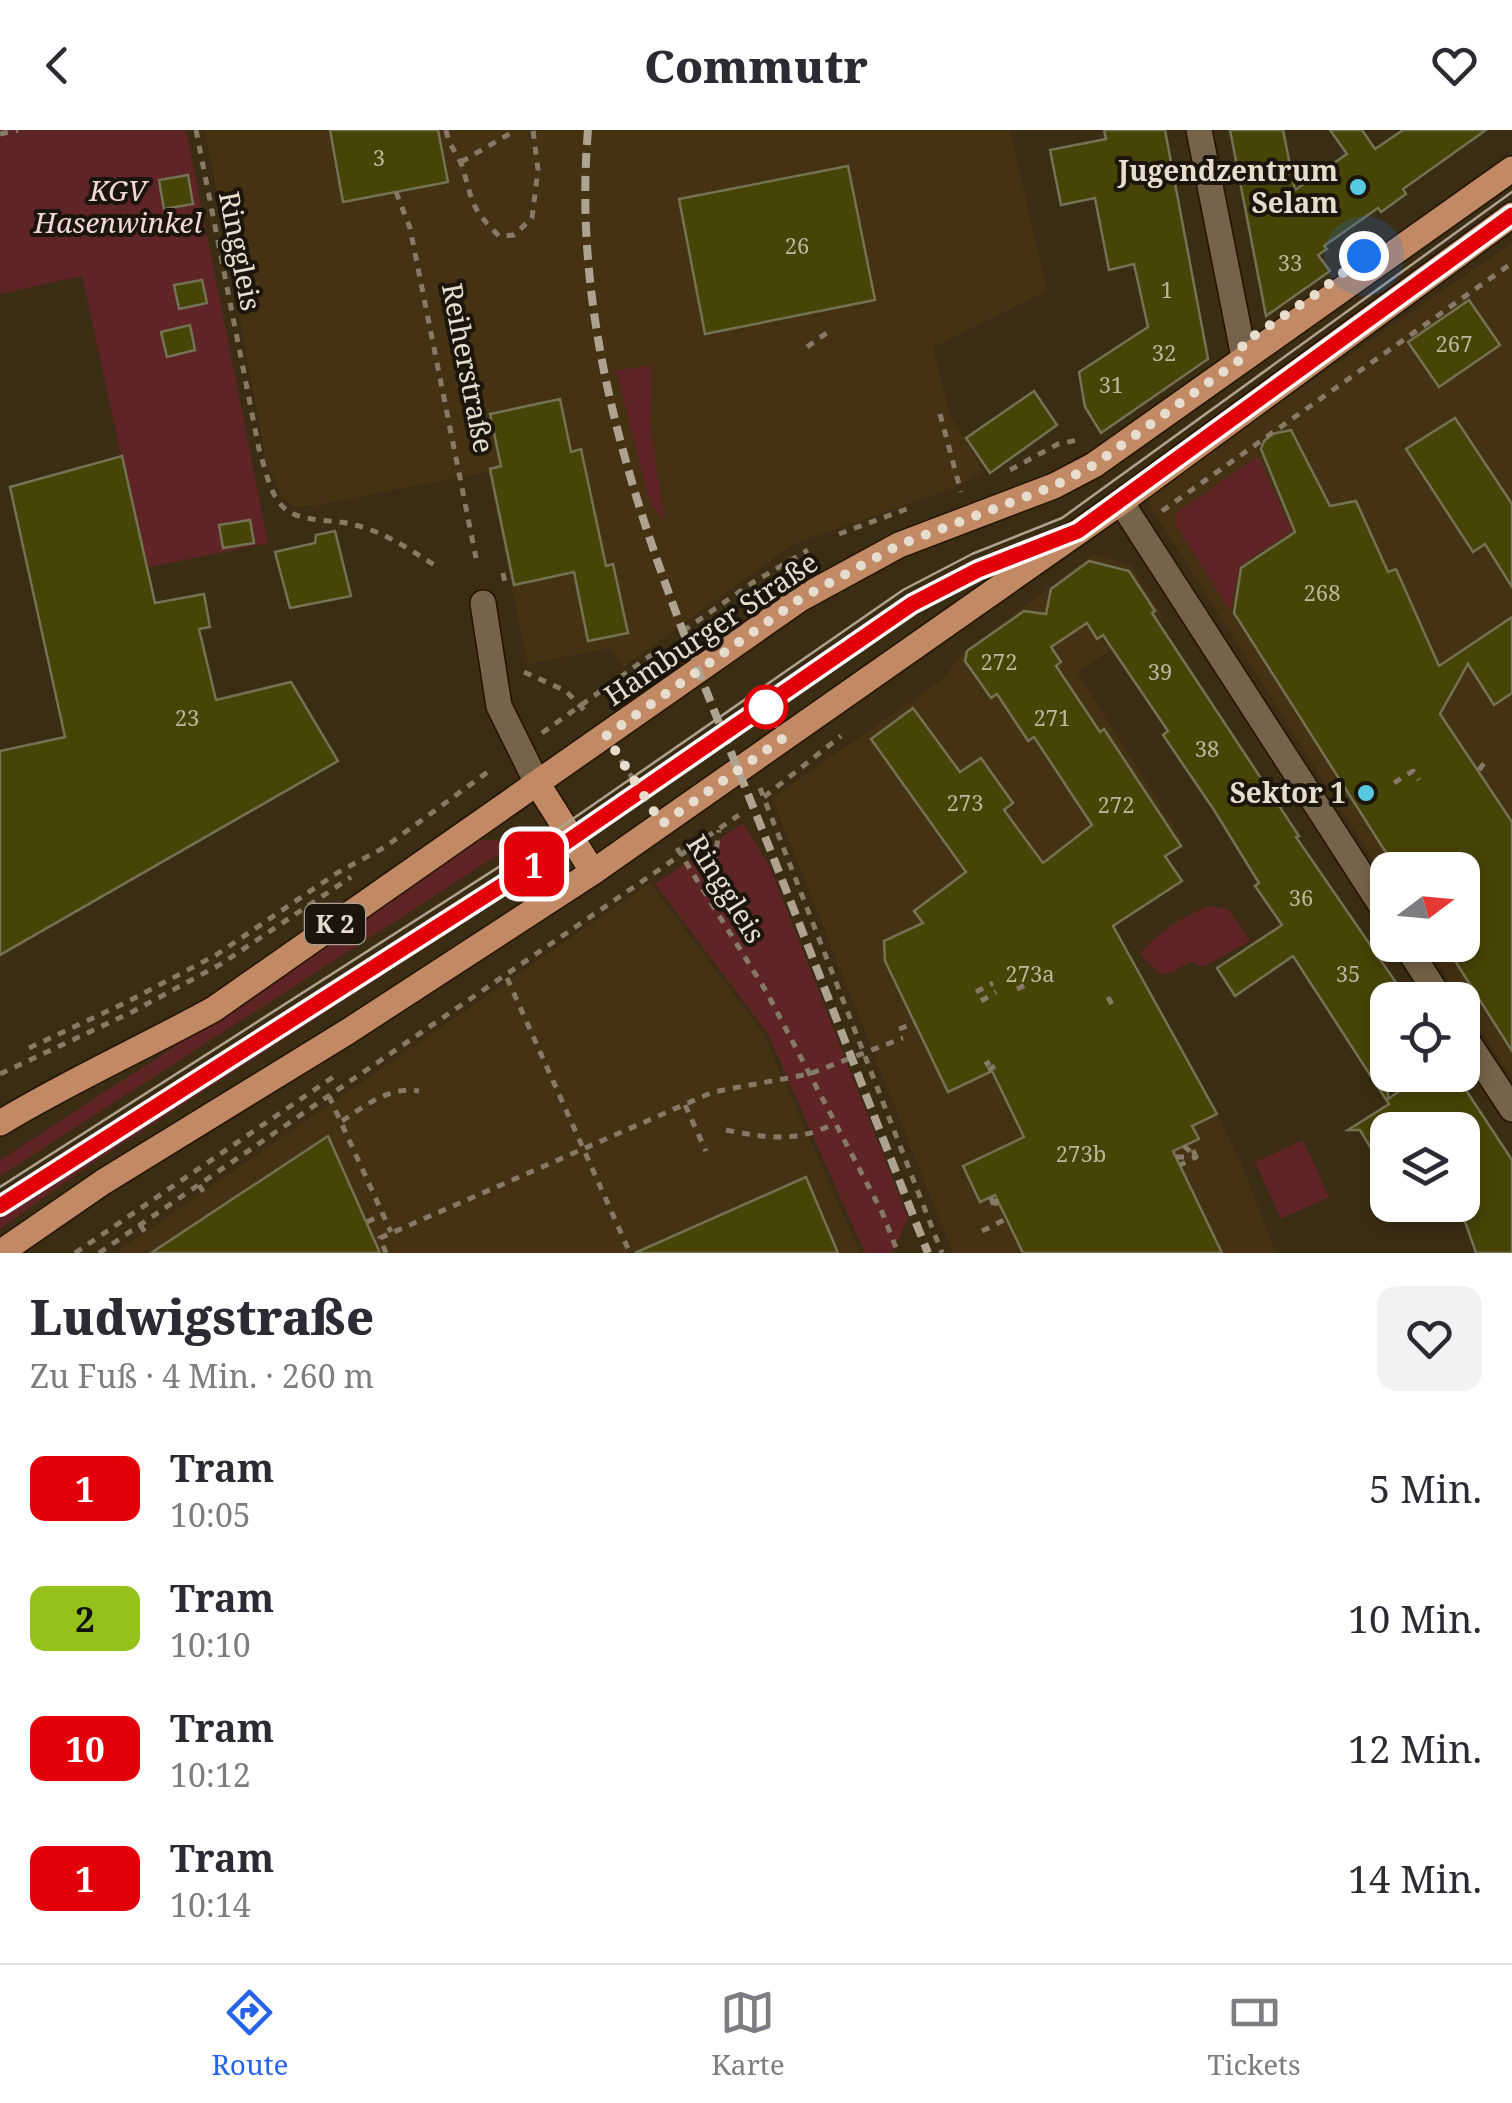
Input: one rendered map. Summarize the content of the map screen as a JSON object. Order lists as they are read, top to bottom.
{
  "streets": {
    "main road": ["Hamburger Straße", "K 2"],
    "path": ["Ringgleis", "Reiherstraße"]
  },
  "crossings": [
    ["Ringgleis", "Hamburger Straße"]
  ],
  "parks": ["KGV Hasenwinkel"],
  "places": ["Jugendzentrum Selam", "Sektor 1"],
  "lines": ["tram line 1"],
  "house_numbers": [
    "3",
    "26",
    "33",
    "1",
    "267",
    "32",
    "31",
    "268",
    "272",
    "39",
    "23",
    "271",
    "38",
    "273",
    "272",
    "36",
    "273a",
    "35",
    "273b"
  ],
  "north": "right",
  "page": {
    "header": "Commutr",
    "on_map": "1",
    "heading": ["Ludwigstraße", "Zu Fuß · 4 Min. · 260 m"],
    "list": [
      {
        "mark": "1",
        "name": "Tram",
        "note": "10:05",
        "value": "5 Min."
      },
      {
        "mark": "2",
        "name": "Tram",
        "note": "10:10",
        "value": "10 Min."
      },
      {
        "mark": "10",
        "name": "Tram",
        "note": "10:12",
        "value": "12 Min."
      },
      {
        "mark": "1",
        "name": "Tram",
        "note": "10:14",
        "value": "14 Min."
      }
    ],
    "tabs": ["Route", "Karte", "Tickets"]
  }
}
